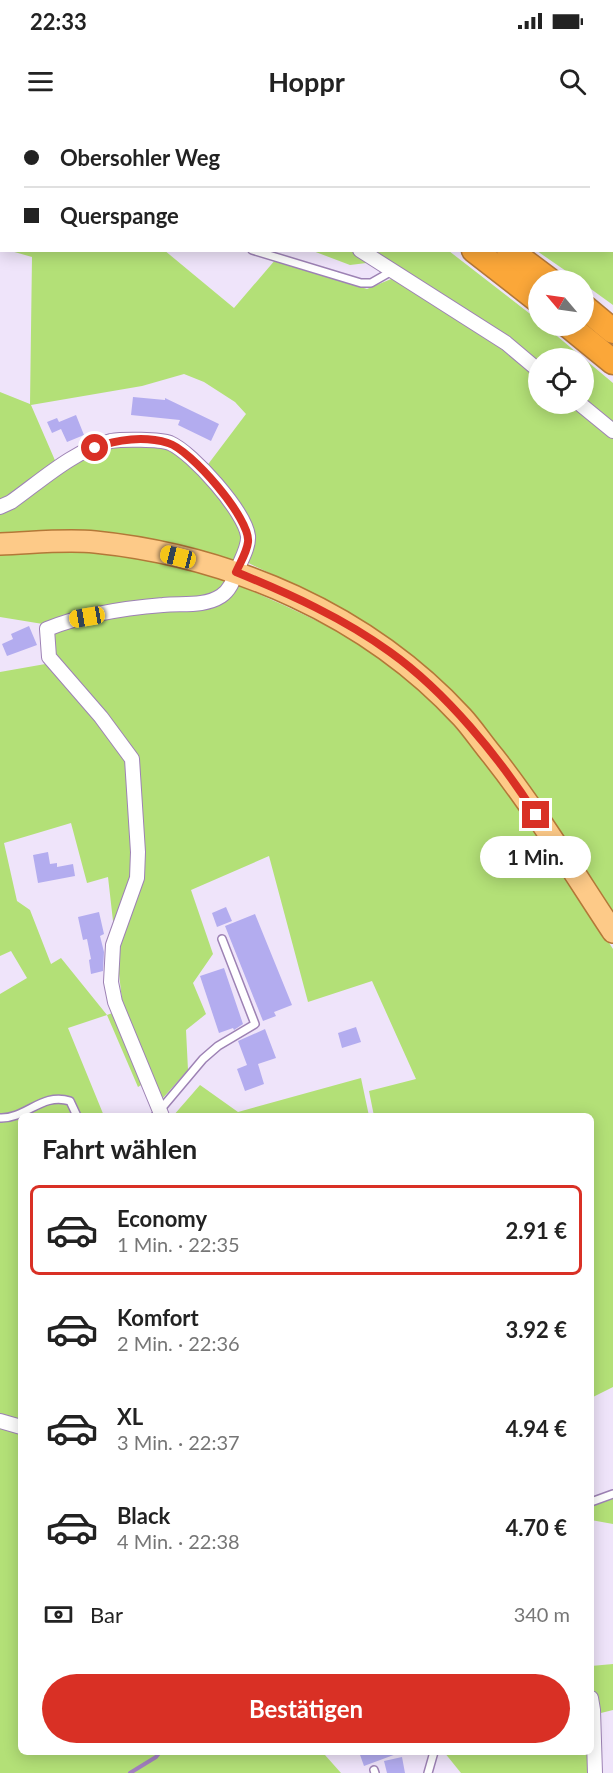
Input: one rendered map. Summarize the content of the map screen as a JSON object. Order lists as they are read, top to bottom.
{
  "north": "top left",
  "page": {
    "status": "22:33",
    "header": "Hoppr",
    "banner": ["Obersohler Weg", "Querspange"],
    "bubble": "1 Min.",
    "heading": "Fahrt wählen",
    "list": [
      {
        "name": "Economy",
        "note": "1 Min. · 22:35",
        "value": "2.91 €"
      },
      {
        "name": "Komfort",
        "note": "2 Min. · 22:36",
        "value": "3.92 €"
      },
      {
        "name": "XL",
        "note": "3 Min. · 22:37",
        "value": "4.94 €"
      },
      {
        "name": "Black",
        "note": "4 Min. · 22:38",
        "value": "4.70 €"
      }
    ],
    "pay": ["Bar", "340 m"],
    "buttons": "Bestätigen"
  }
}
